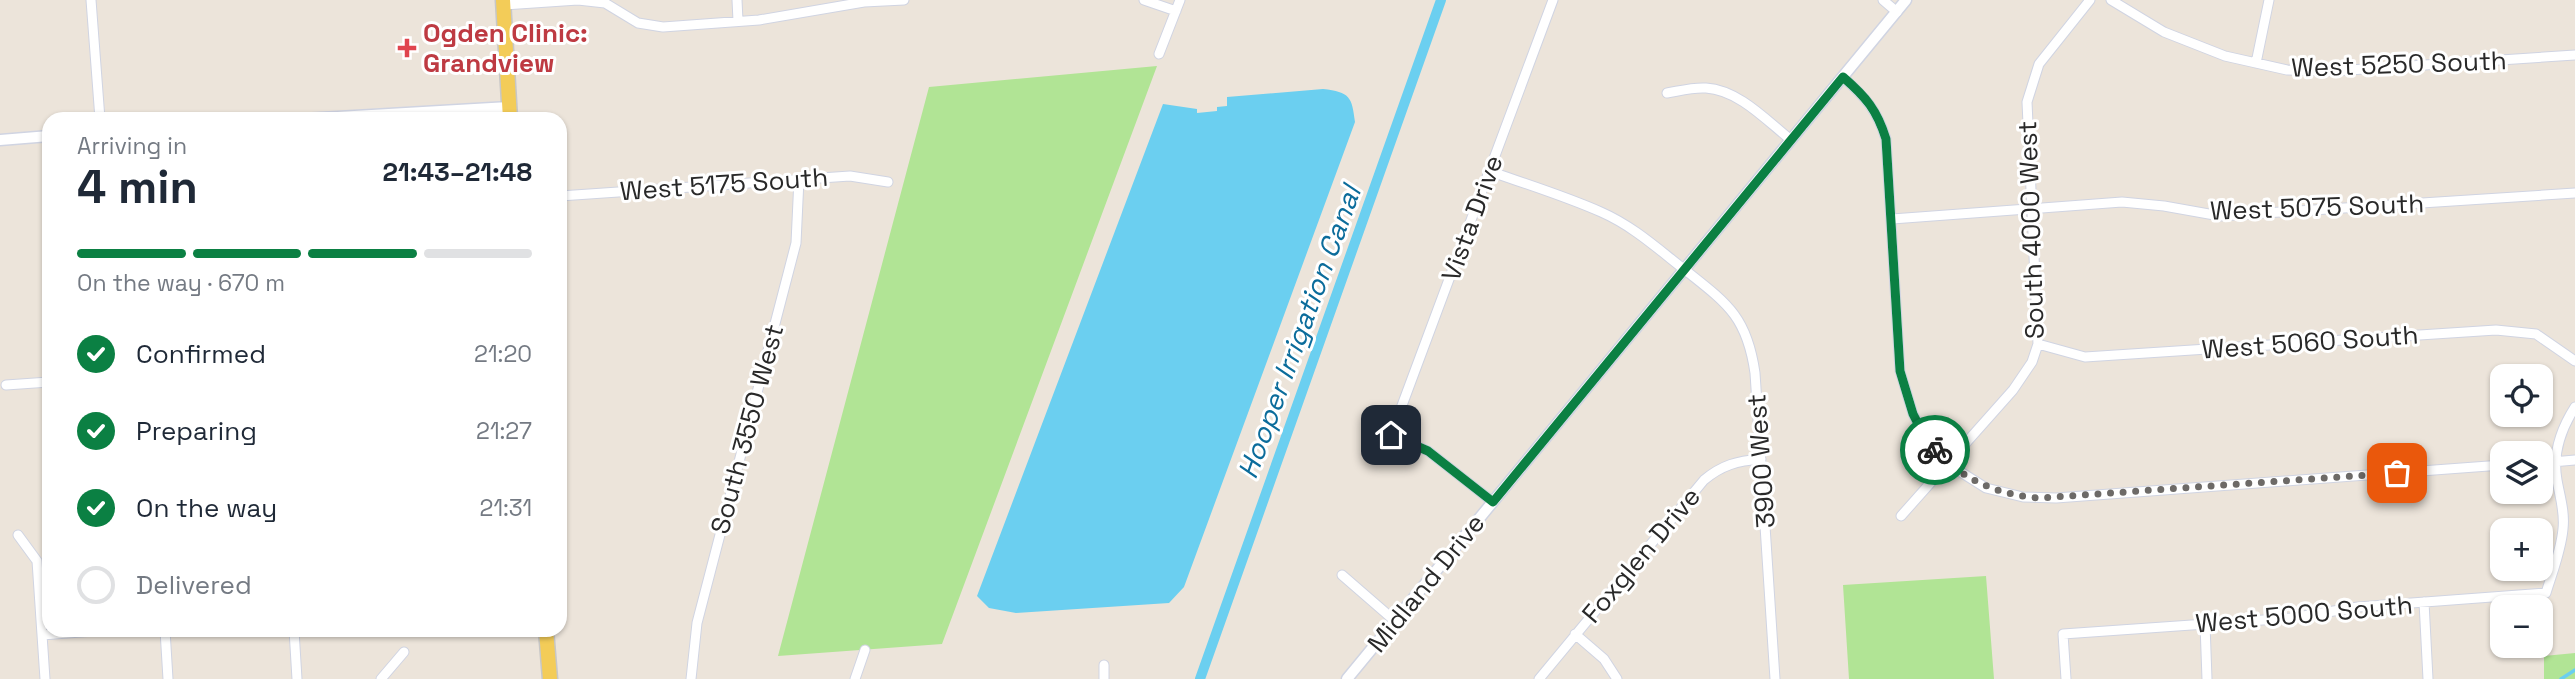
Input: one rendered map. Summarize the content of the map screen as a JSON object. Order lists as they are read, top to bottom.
{
  "streets": {
    "street": [
      "West 5250 South",
      "West 5175 South",
      "West 5075 South",
      "Vista Drive",
      "South 4000 West",
      "West 5060 South",
      "South 3550 West",
      "3900 West",
      "Foxglen Drive",
      "Midland Drive",
      "West 5000 South"
    ]
  },
  "crossings": [
    ["West 5175 South", "South 3550 West"],
    ["West 5075 South", "South 4000 West"],
    ["Vista Drive", "3900 West"],
    ["Vista Drive", "Midland Drive"],
    ["South 4000 West", "West 5060 South"],
    ["3900 West", "Foxglen Drive"],
    ["3900 West", "Midland Drive"]
  ],
  "water": ["Hooper Irrigation Canal"],
  "places": {
    "health": ["Ogden Clinic: Grandview"]
  },
  "page": {
    "heading": ["4 min", "Arriving in", "21:43–21:48"],
    "bar": "On the way · 670 m",
    "list": [
      ["Confirmed", "21:20"],
      ["Preparing", "21:27"],
      ["On the way", "21:31"],
      "Delivered"
    ],
    "map_buttons": ["+", "−"]
  }
}
